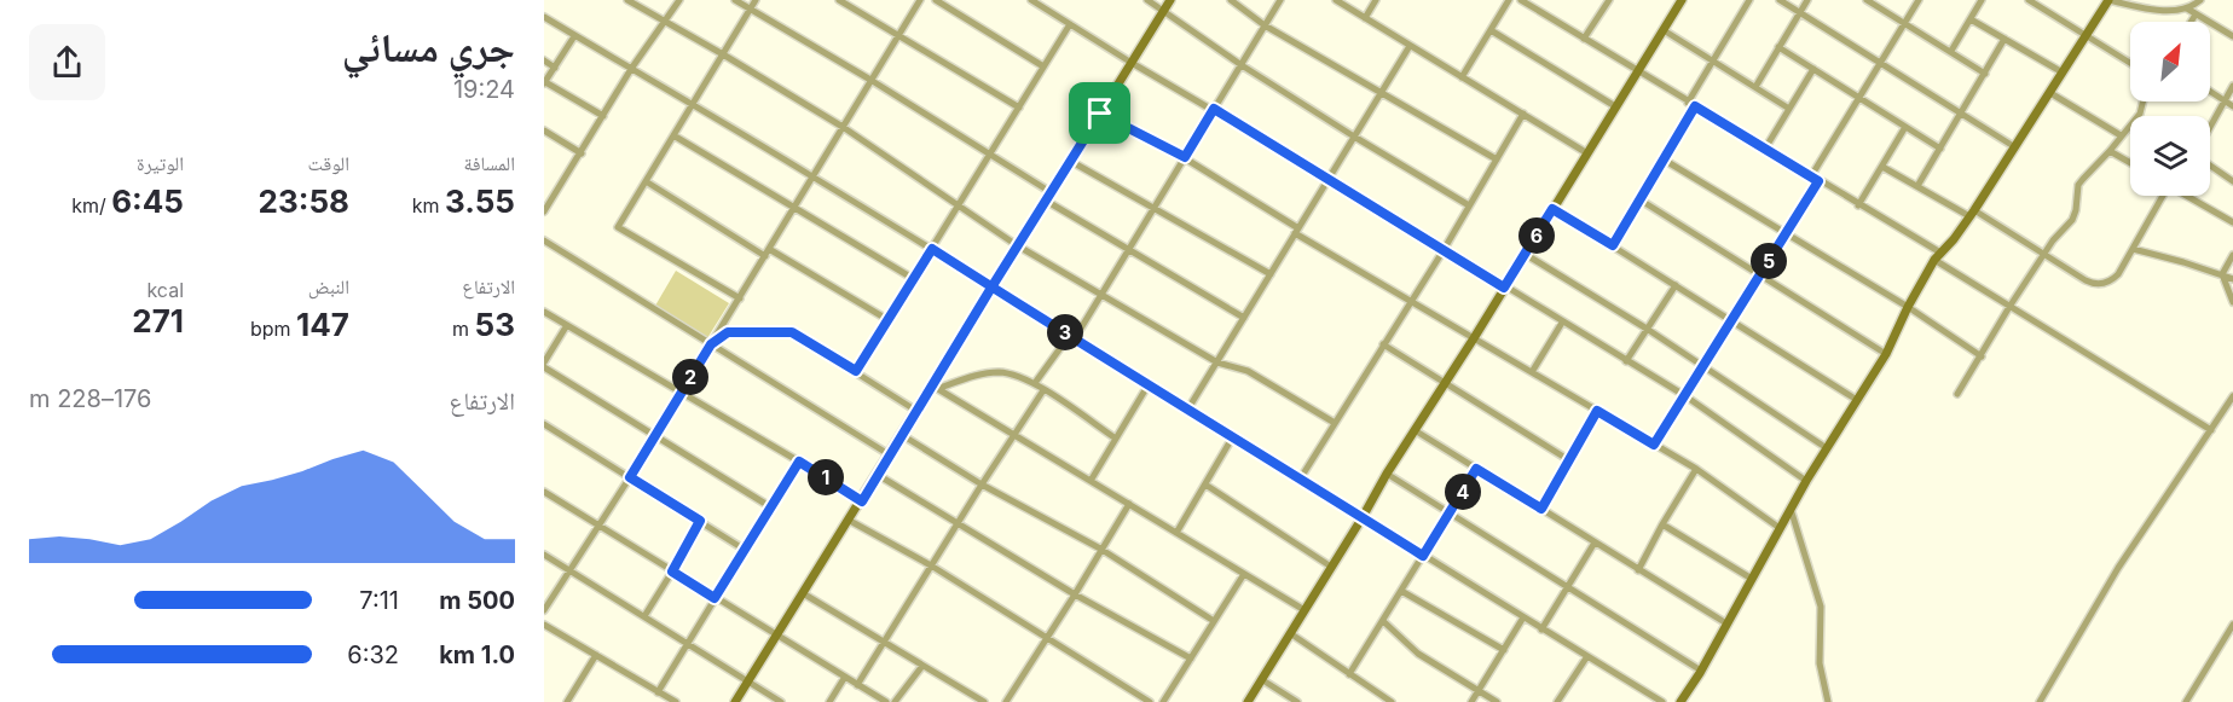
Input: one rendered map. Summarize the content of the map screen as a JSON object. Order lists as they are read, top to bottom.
{
  "north": "top right",
  "page": {
    "heading": ["جري مسائي", "19:24"],
    "stats": [
      ["المسافة", "3.55 km"],
      ["الوقت", "23:58"],
      ["الوتيرة", "6:45 /km"],
      ["الارتفاع", "53 m"],
      ["النبض", "147 bpm"],
      ["kcal", "271"]
    ],
    "pins": [
      "6",
      "5",
      "3",
      "2",
      "1",
      "4"
    ],
    "chart": ["الارتفاع", "176–228 m"],
    "list": [
      {
        "name": "500 m",
        "note": "7:11"
      },
      {
        "name": "1.0 km",
        "note": "6:32"
      }
    ]
  }
}
